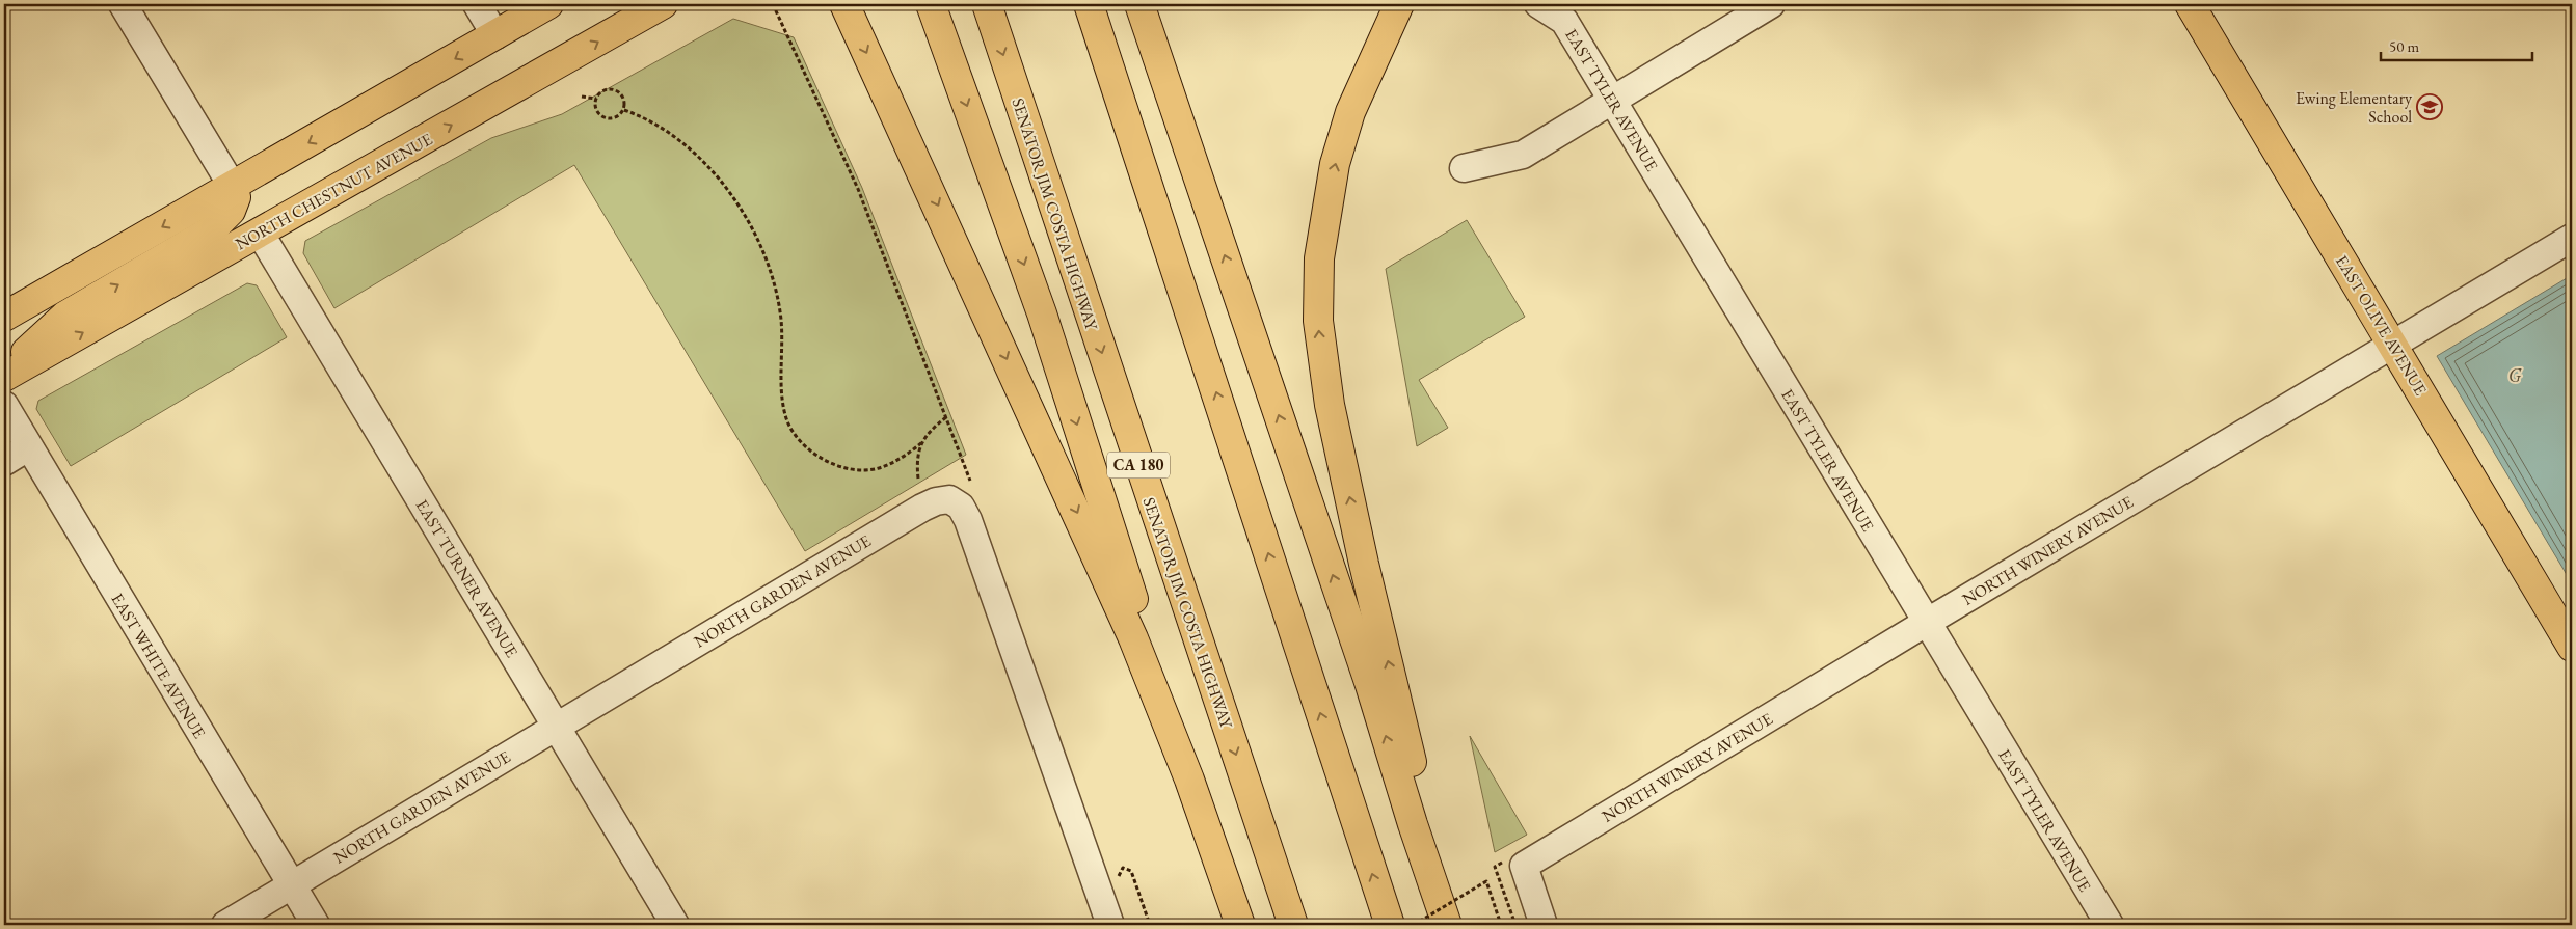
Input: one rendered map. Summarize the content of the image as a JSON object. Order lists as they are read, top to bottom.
{
  "streets": {
    "main road": [
      "NORTH CHESTNUT AVENUE",
      "SENATOR JIM COSTA HIGHWAY",
      "EAST OLIVE AVENUE",
      "CA 180"
    ],
    "street": [
      "EAST TYLER AVENUE",
      "NORTH WINERY AVENUE",
      "EAST TURNER AVENUE",
      "NORTH GARDEN AVENUE",
      "EAST WHITE AVENUE"
    ]
  },
  "crossings": [
    ["EAST TYLER AVENUE", "NORTH WINERY AVENUE"],
    ["NORTH CHESTNUT AVENUE", "EAST TURNER AVENUE"],
    ["EAST OLIVE AVENUE", "NORTH WINERY AVENUE"],
    ["EAST TURNER AVENUE", "NORTH GARDEN AVENUE"],
    ["NORTH GARDEN AVENUE", "EAST WHITE AVENUE"]
  ],
  "water": ["G"],
  "places": {
    "school or university": ["Ewing Elementary School"]
  },
  "scale_bar": "50 m"
}
